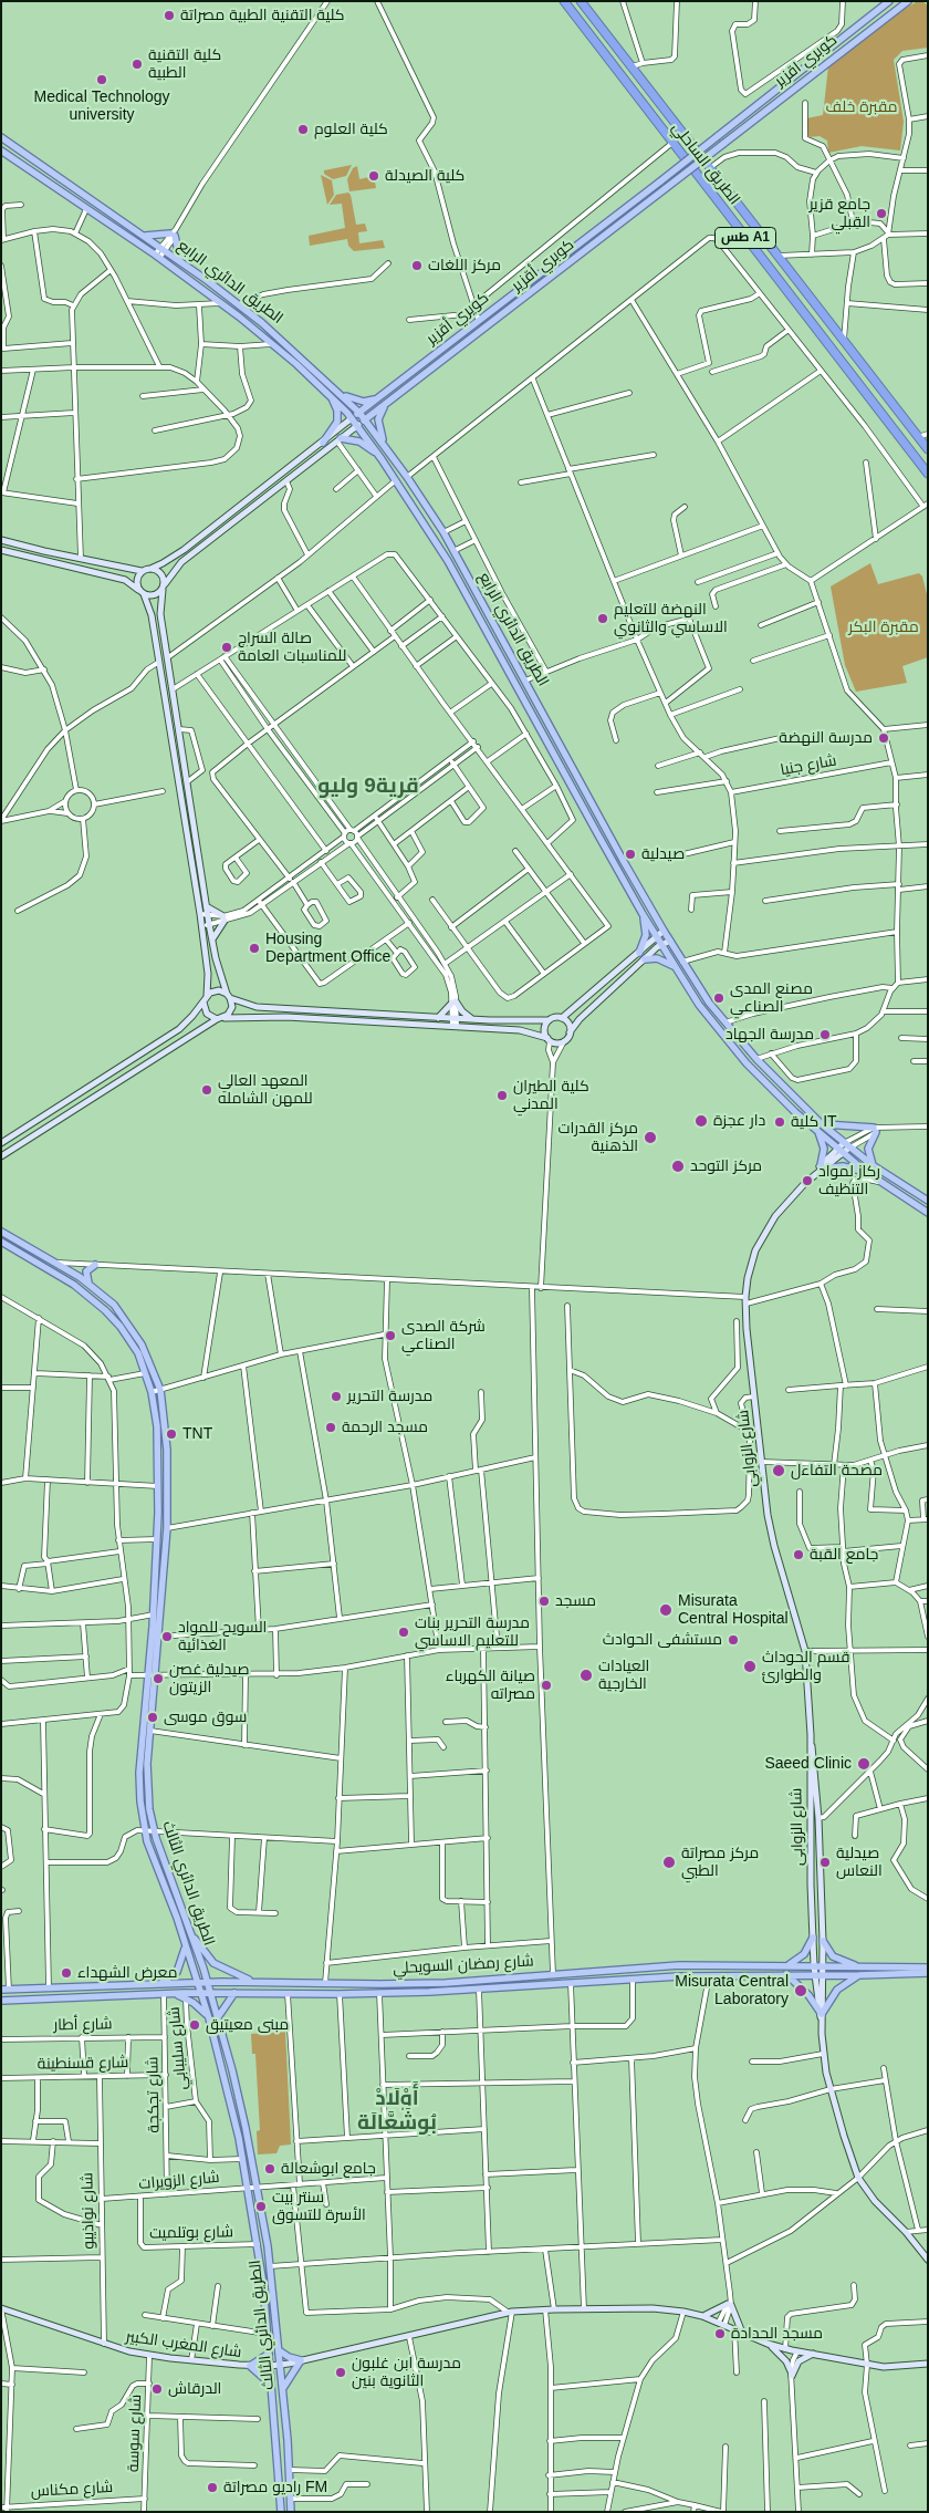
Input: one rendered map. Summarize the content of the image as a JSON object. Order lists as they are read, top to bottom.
{
  "streets": {
    "highway": ["الطريق الساحلي", "طس A1"],
    "main road": [
      "كوبري اقزير",
      "كوبري أقزير",
      "الطريق الدائري الرابع",
      "كويري أقزير",
      "الطريق الدائري الثالث",
      "شارع رمضان السويحلي"
    ],
    "street": [
      "شارع جنيا",
      "شارع الزوابي",
      "شارع الزوابى",
      "شارع أطار",
      "شارع سليبابي",
      "شارع قسنطينة",
      "شارع تجكجة",
      "شارع الزويرات",
      "شارع نواذيبو",
      "شارع بوتلميت",
      "شارع المغرب الكبير",
      "شارع سوسة",
      "شارع مكناس"
    ]
  },
  "crossings": [
    ["كوبري اقزير", "كوبري أقزير"],
    ["كوبري أقزير", "الطريق الدائري الرابع"],
    ["الطريق الدائري الرابع", "كويري أقزير"],
    ["الطريق الدائري الرابع", "شارع الزوابي"],
    ["شارع الزوابي", "شارع الزوابى"],
    ["شارع الزوابى", "شارع رمضان السويحلي"],
    ["الطريق الدائري الثالث", "شارع رمضان السويحلي"],
    ["الطريق الدائري الثالث", "شارع الزويرات"],
    ["الطريق الدائري الثالث", "شارع بوتلميت"],
    ["الطريق الدائري الثالث", "شارع المغرب الكبير"],
    ["شارع رمضان السويحلي", "شارع تجكجة"],
    ["شارع أطار", "شارع تجكجة"],
    ["شارع قسنطينة", "شارع تجكجة"],
    ["شارع قسنطينة", "شارع نواذيبو"],
    ["شارع تجكجة", "شارع الزويرات"],
    ["شارع الزويرات", "شارع نواذيبو"],
    ["شارع الزويرات", "شارع بوتلميت"],
    ["شارع نواذيبو", "شارع المغرب الكبير"],
    ["شارع المغرب الكبير", "شارع سوسة"],
    ["شارع سوسة", "شارع مكناس"]
  ],
  "districts": ["قرية9 وليو", "أَوْلَادْ بُوشَعَّالَة"],
  "parks": ["مقبرة خلف", "مقبرة البكر"],
  "places": [
    "كلية التقنية الطبية مصراتة",
    "كلية التقنية الطبية",
    "Medical Technology university",
    "كلية العلوم",
    "كلية الصيدلة",
    "جامع قزير القِبلي",
    "مركز اللغات",
    "النهضة للتعليم الاساسي والثانوي",
    "صالة السراج للمناسبات العامة",
    "مدرسة النهضة",
    "صيدلية",
    "Housing Department Office",
    "مصنع المدى الصناعي",
    "مدرسة الجهاد",
    "المعهد العالي للمهن الشامله",
    "كلية الطيران المدني",
    "دار عجزة",
    "كلية IT",
    "مركز القدرات الذهنية",
    "مركز التوحد",
    "ركاز لمواد التنظيف",
    "شركة الصدى الصناعي",
    "مدرسة التحرير",
    "مسجد الرحمة",
    "TNT",
    "مصحة التفاءل",
    "جامع القبة",
    "مسجد",
    "Misurata Central Hospital",
    "مدرسة التحرير بنات للتعليم الاساسي",
    "السويح للمواد الغذائية",
    "مستشفى الحوادث",
    "قسم الحوداث والطوارئ",
    "العيادات الخارجية",
    "صيدلية غصن الزيتون",
    "صيانة الكهرباء مصراته",
    "سوق موسى",
    "Saeed Clinic",
    "مركز مصراتة الطبي",
    "صيدلية النعاس",
    "معرض الشهداء",
    "Misurata Central Laboratory",
    "مبنى معيتيق",
    "جامع ابوشعالة",
    "سنتر بيت الأسرة للتسوق",
    "مسجد الحدادة",
    "مدرسة ابن غلبون الثانوية بنين",
    "الدرقاش",
    "راديو مصراتة FM"
  ]
}
